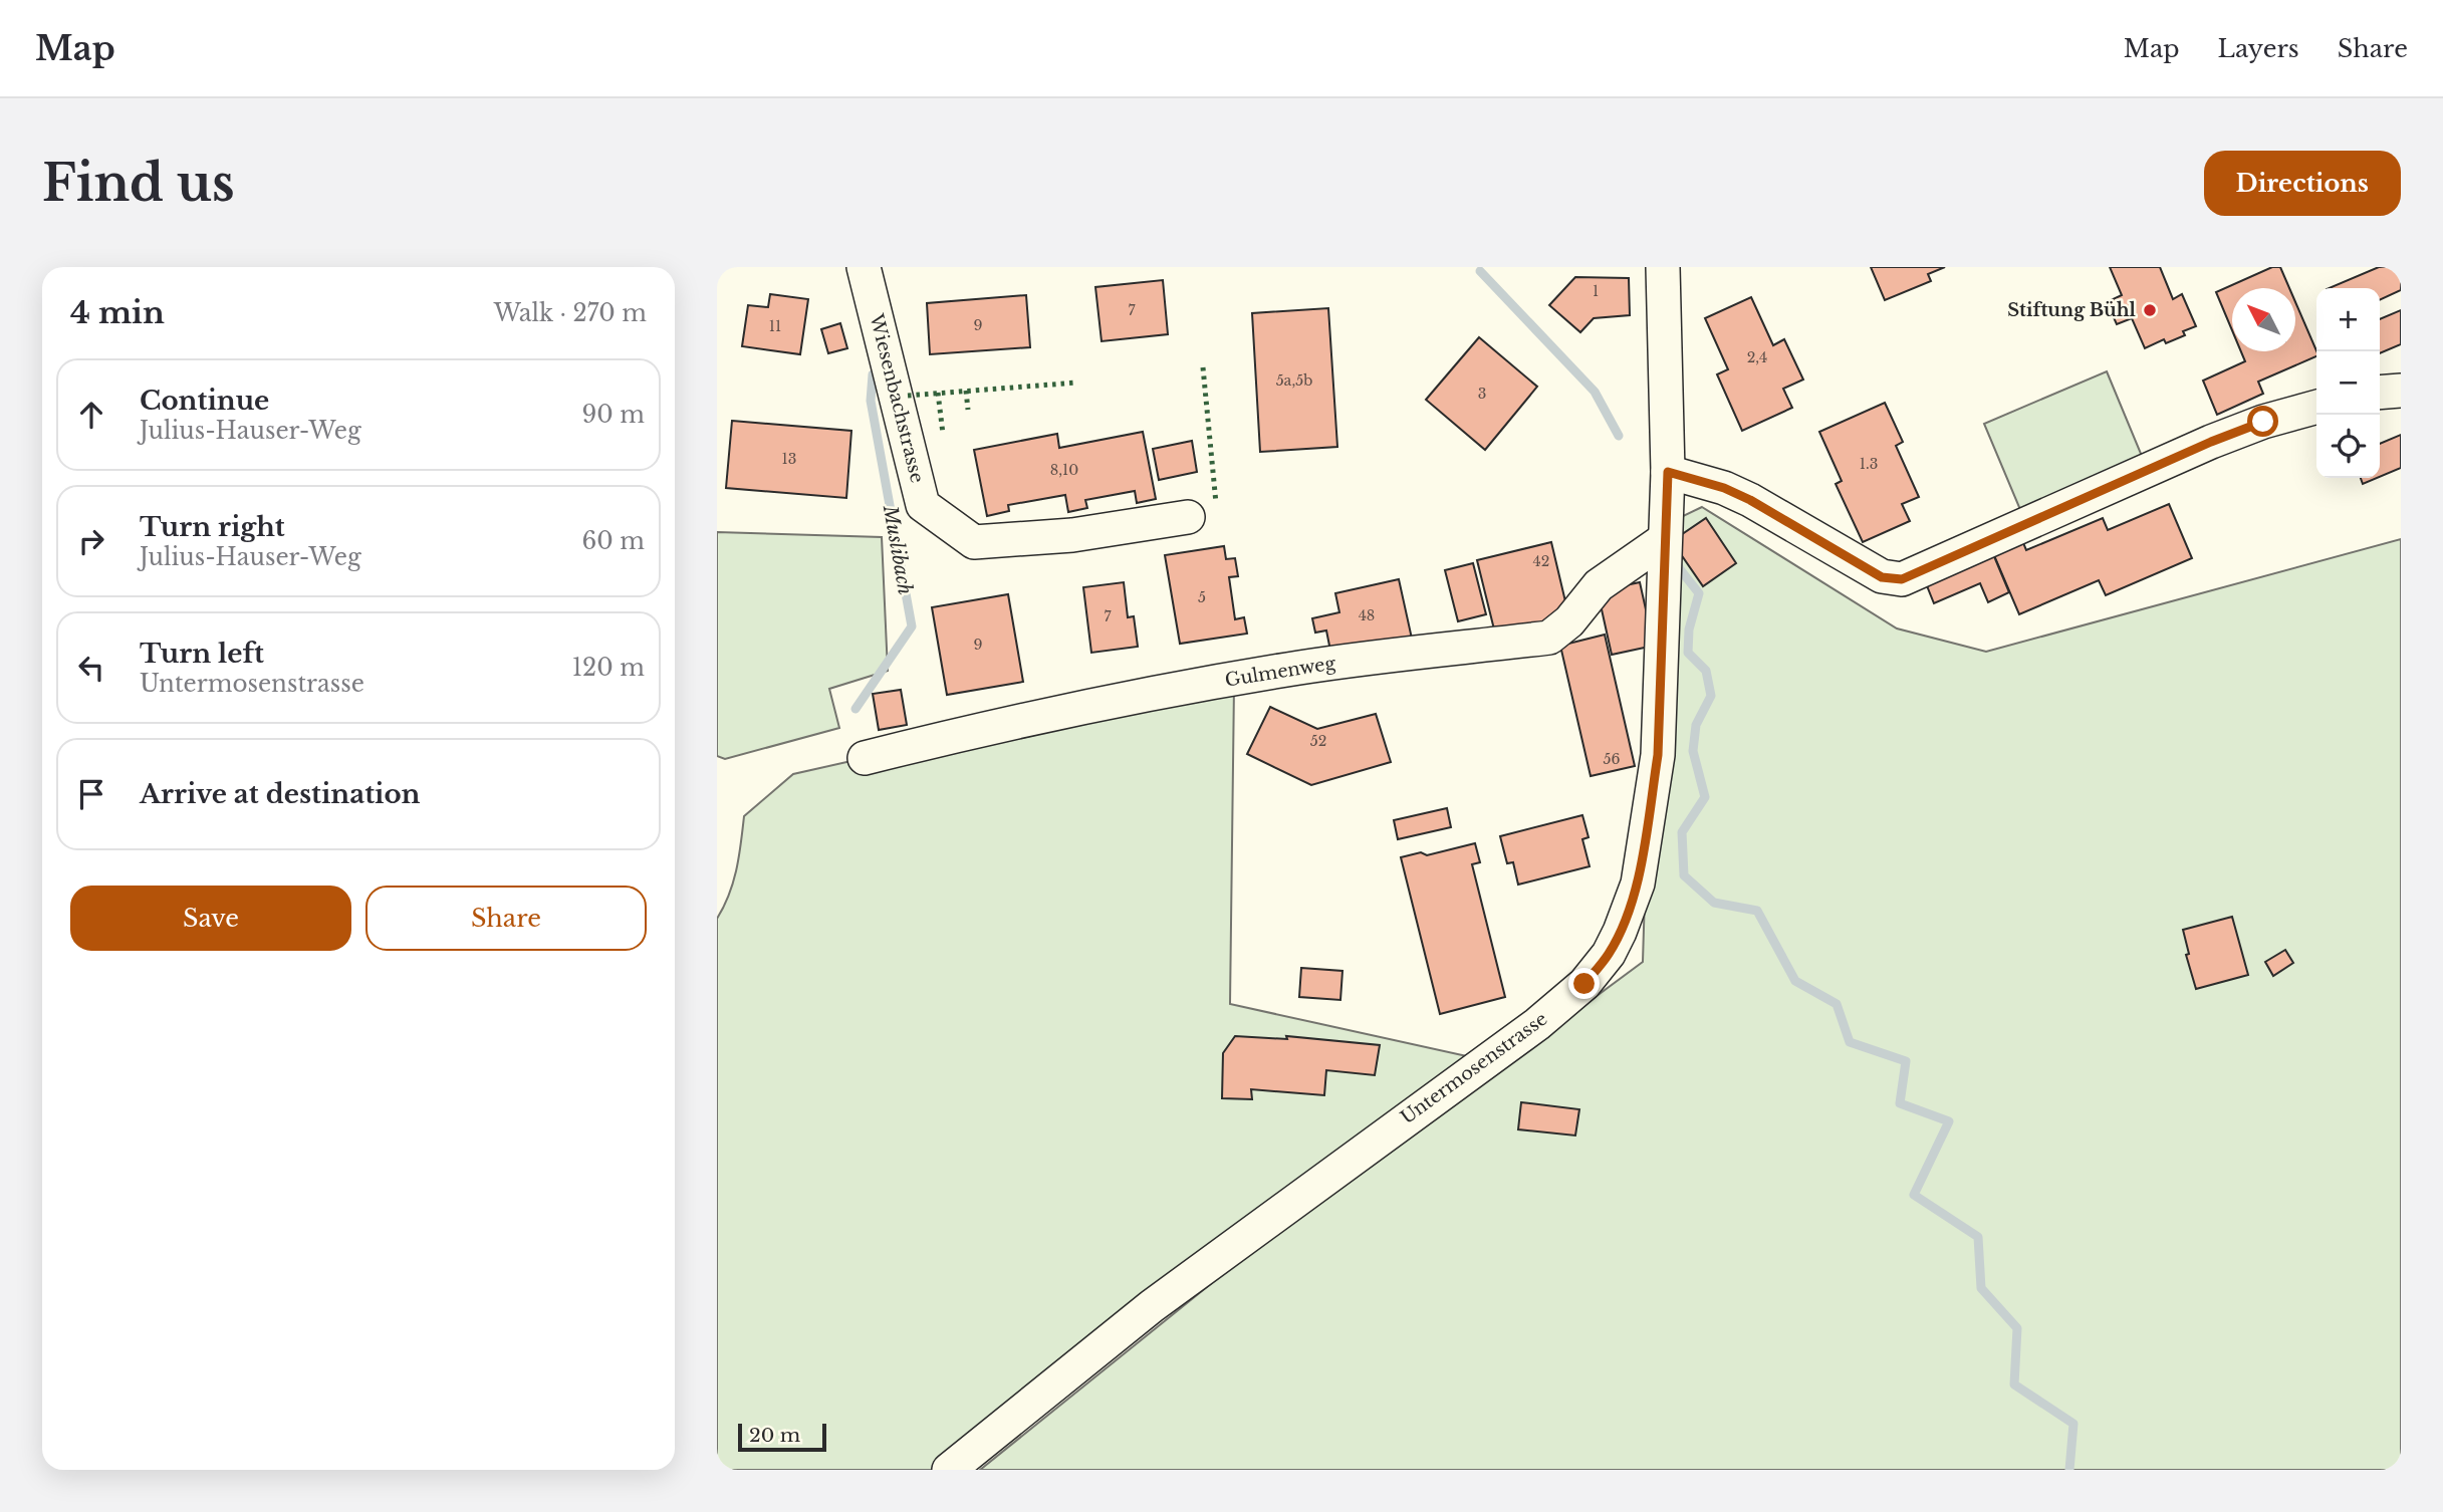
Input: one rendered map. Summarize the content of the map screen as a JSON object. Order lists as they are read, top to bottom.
{
  "streets": {
    "street": ["Wiesenbachstrasse", "Gulmenweg", "Untermosenstrasse"]
  },
  "crossings": [
    ["Gulmenweg", "Untermosenstrasse"]
  ],
  "water": ["Muslibach"],
  "places": ["Stiftung Bühl"],
  "house_numbers": [
    "1",
    "7",
    "9",
    "11",
    "2,4",
    "5a,5b",
    "3",
    "13",
    "1.3",
    "8,10",
    "42",
    "5",
    "48",
    "7",
    "9",
    "52",
    "56"
  ],
  "scale_bar": "20 m",
  "north": "top left",
  "page": {
    "header": "Map",
    "nav": ["Map", "Layers", "Share"],
    "buttons": [
      "Directions",
      ["Save", "Share"]
    ],
    "title": "Find us",
    "heading": ["4 min", "Walk · 270 m"],
    "map_buttons": ["+", "−"],
    "list": [
      ["Continue", "Julius-Hauser-Weg", "90 m"],
      ["Turn right", "Julius-Hauser-Weg", "60 m"],
      ["Turn left", "Untermosenstrasse", "120 m"],
      "Arrive at destination"
    ],
    "scale": "20 m"
  }
}
